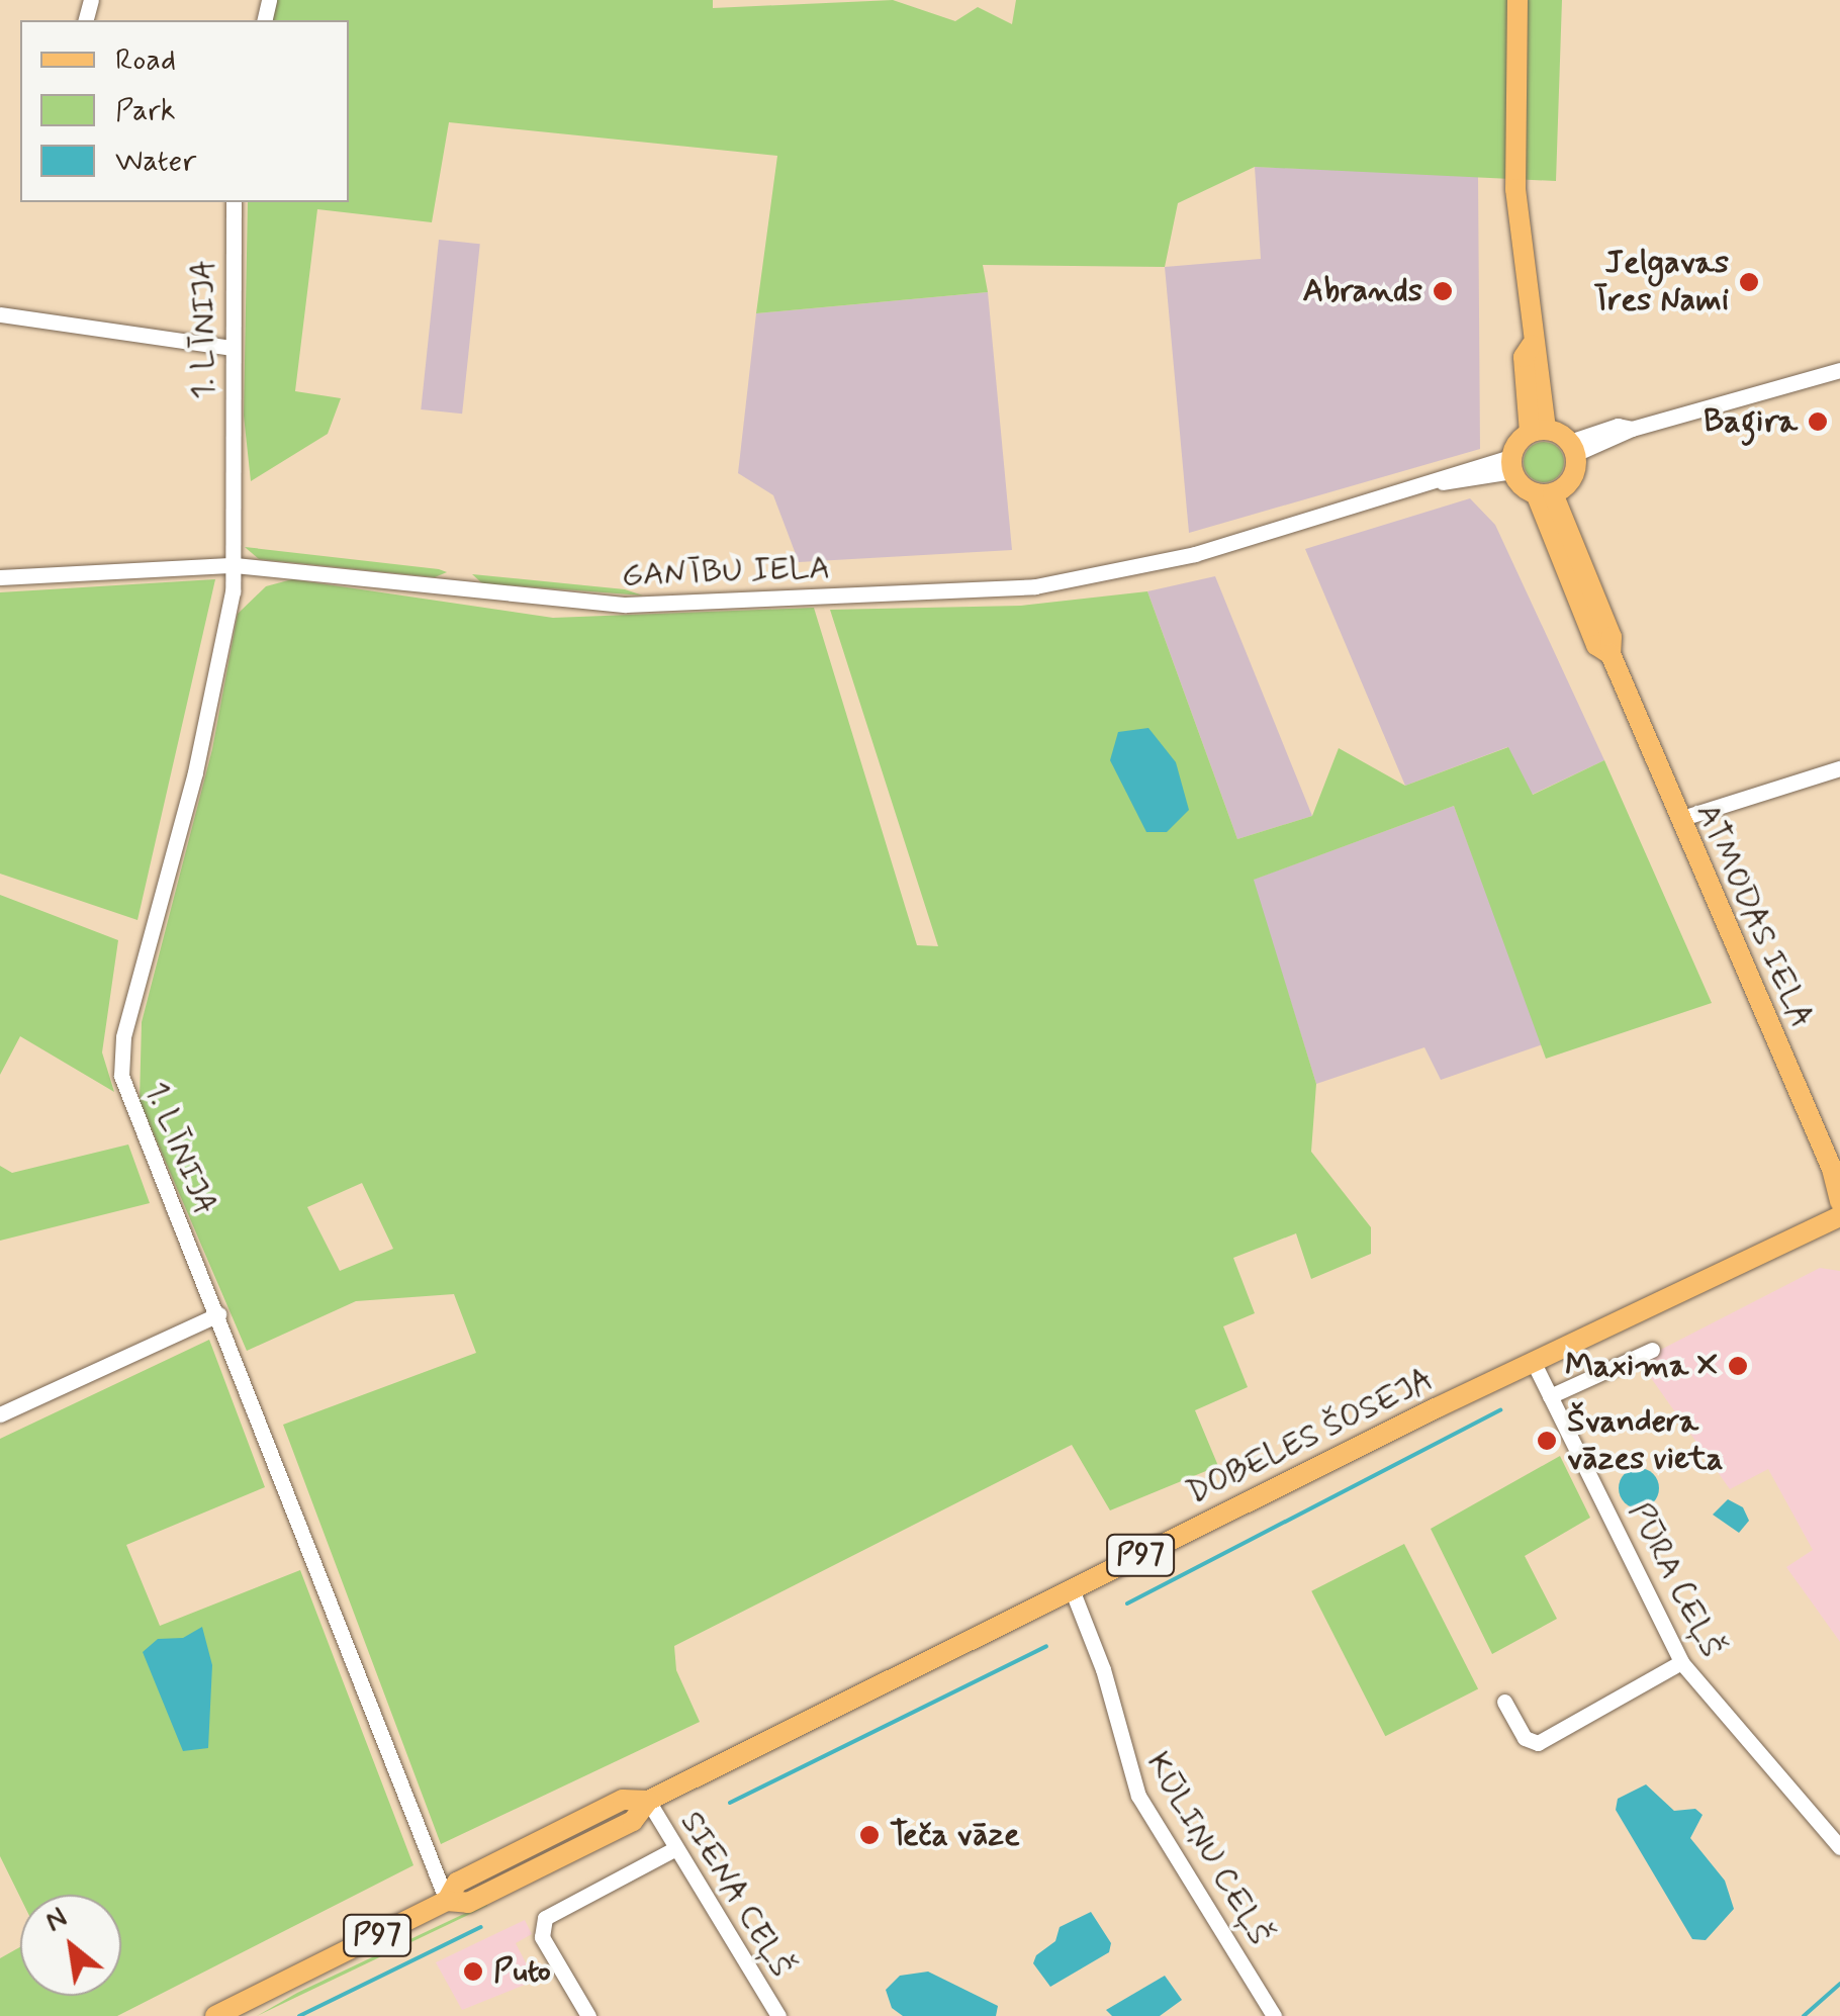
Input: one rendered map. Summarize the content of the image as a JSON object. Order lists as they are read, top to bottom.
{
  "streets": {
    "main road": ["ATMODAS IELA", "DOBELES ŠOSEJA", "P97"],
    "street": [
      "1. LĪNIJA",
      "GANĪBU IELA",
      "PŪRA CEĻŠ",
      "KŪLIŅU CEĻŠ",
      "SIENA CEĻŠ"
    ]
  },
  "crossings": [
    ["1. LĪNIJA", "GANĪBU IELA"],
    ["1. LĪNIJA", "DOBELES ŠOSEJA"],
    ["DOBELES ŠOSEJA", "PŪRA CEĻŠ"],
    ["DOBELES ŠOSEJA", "KŪLIŅU CEĻŠ"],
    ["DOBELES ŠOSEJA", "SIENA CEĻŠ"]
  ],
  "places": [
    "Jelgavas Īres Nami",
    "Abrands",
    "Bagira",
    "Maxima X",
    "Švandera vāzes vieta",
    "Teča vāze",
    "Puto"
  ],
  "legend": ["Road", "Park", "Water"],
  "north": "top left"
}
